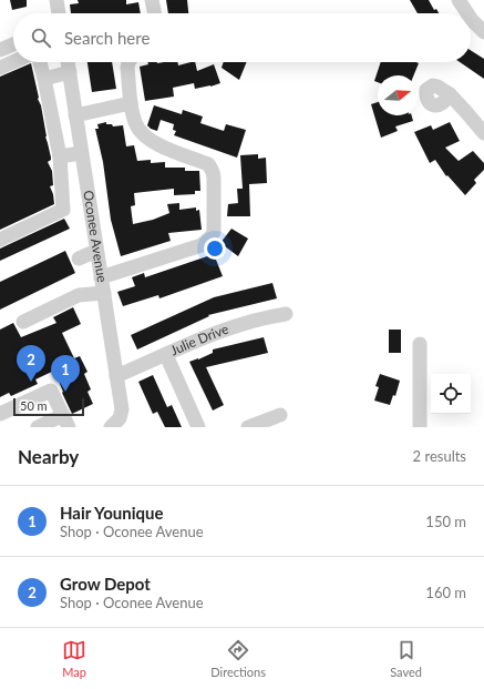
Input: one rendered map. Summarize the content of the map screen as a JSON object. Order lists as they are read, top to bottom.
{
  "streets": {
    "street": ["Oconee Avenue", "Julie Drive"]
  },
  "crossings": [
    ["Oconee Avenue", "Julie Drive"]
  ],
  "scale_bar": "50 m",
  "north": "right",
  "page": {
    "search": "Search here",
    "pins": ["2", "1"],
    "scale": "50 m",
    "heading": ["Nearby", "2 results"],
    "list": [
      {
        "mark": "1",
        "name": "Hair Younique",
        "note": "Shop · Oconee Avenue",
        "value": "150 m"
      },
      {
        "mark": "2",
        "name": "Grow Depot",
        "note": "Shop · Oconee Avenue",
        "value": "160 m"
      }
    ],
    "nav": ["Map", "Directions", "Saved"]
  }
}
